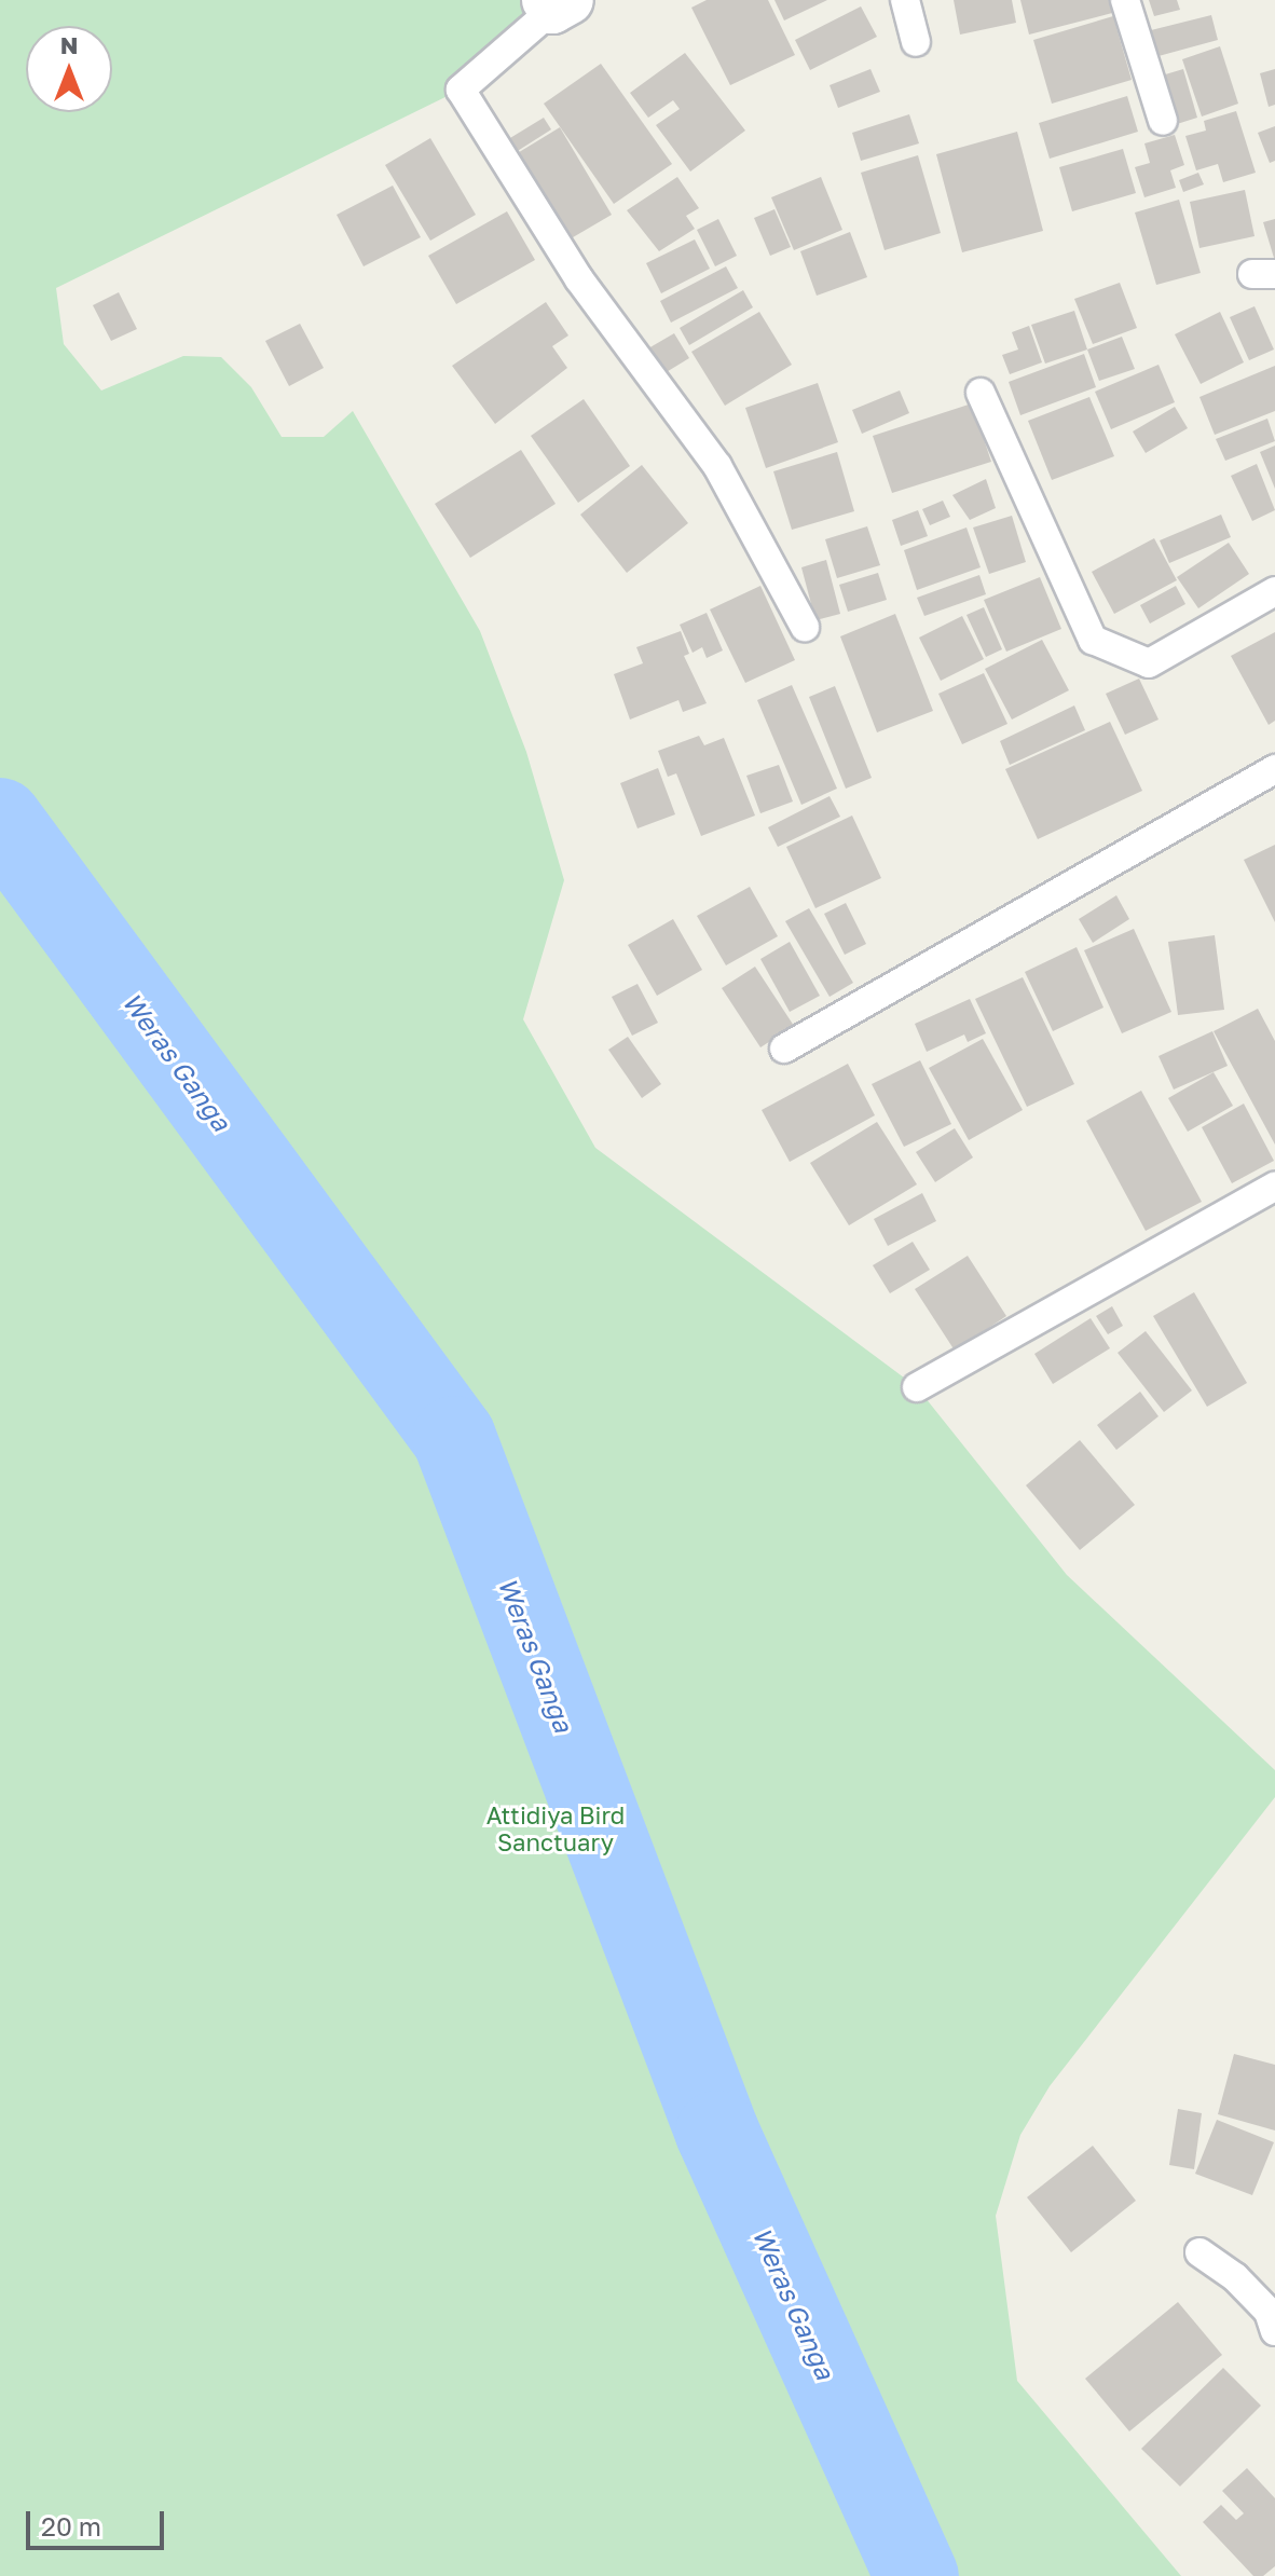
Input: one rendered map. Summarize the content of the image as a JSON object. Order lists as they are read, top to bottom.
{
  "water": ["Weras Ganga"],
  "parks": ["Attidiya Bird Sanctuary"],
  "scale_bar": "20 m",
  "north": "top"
}
